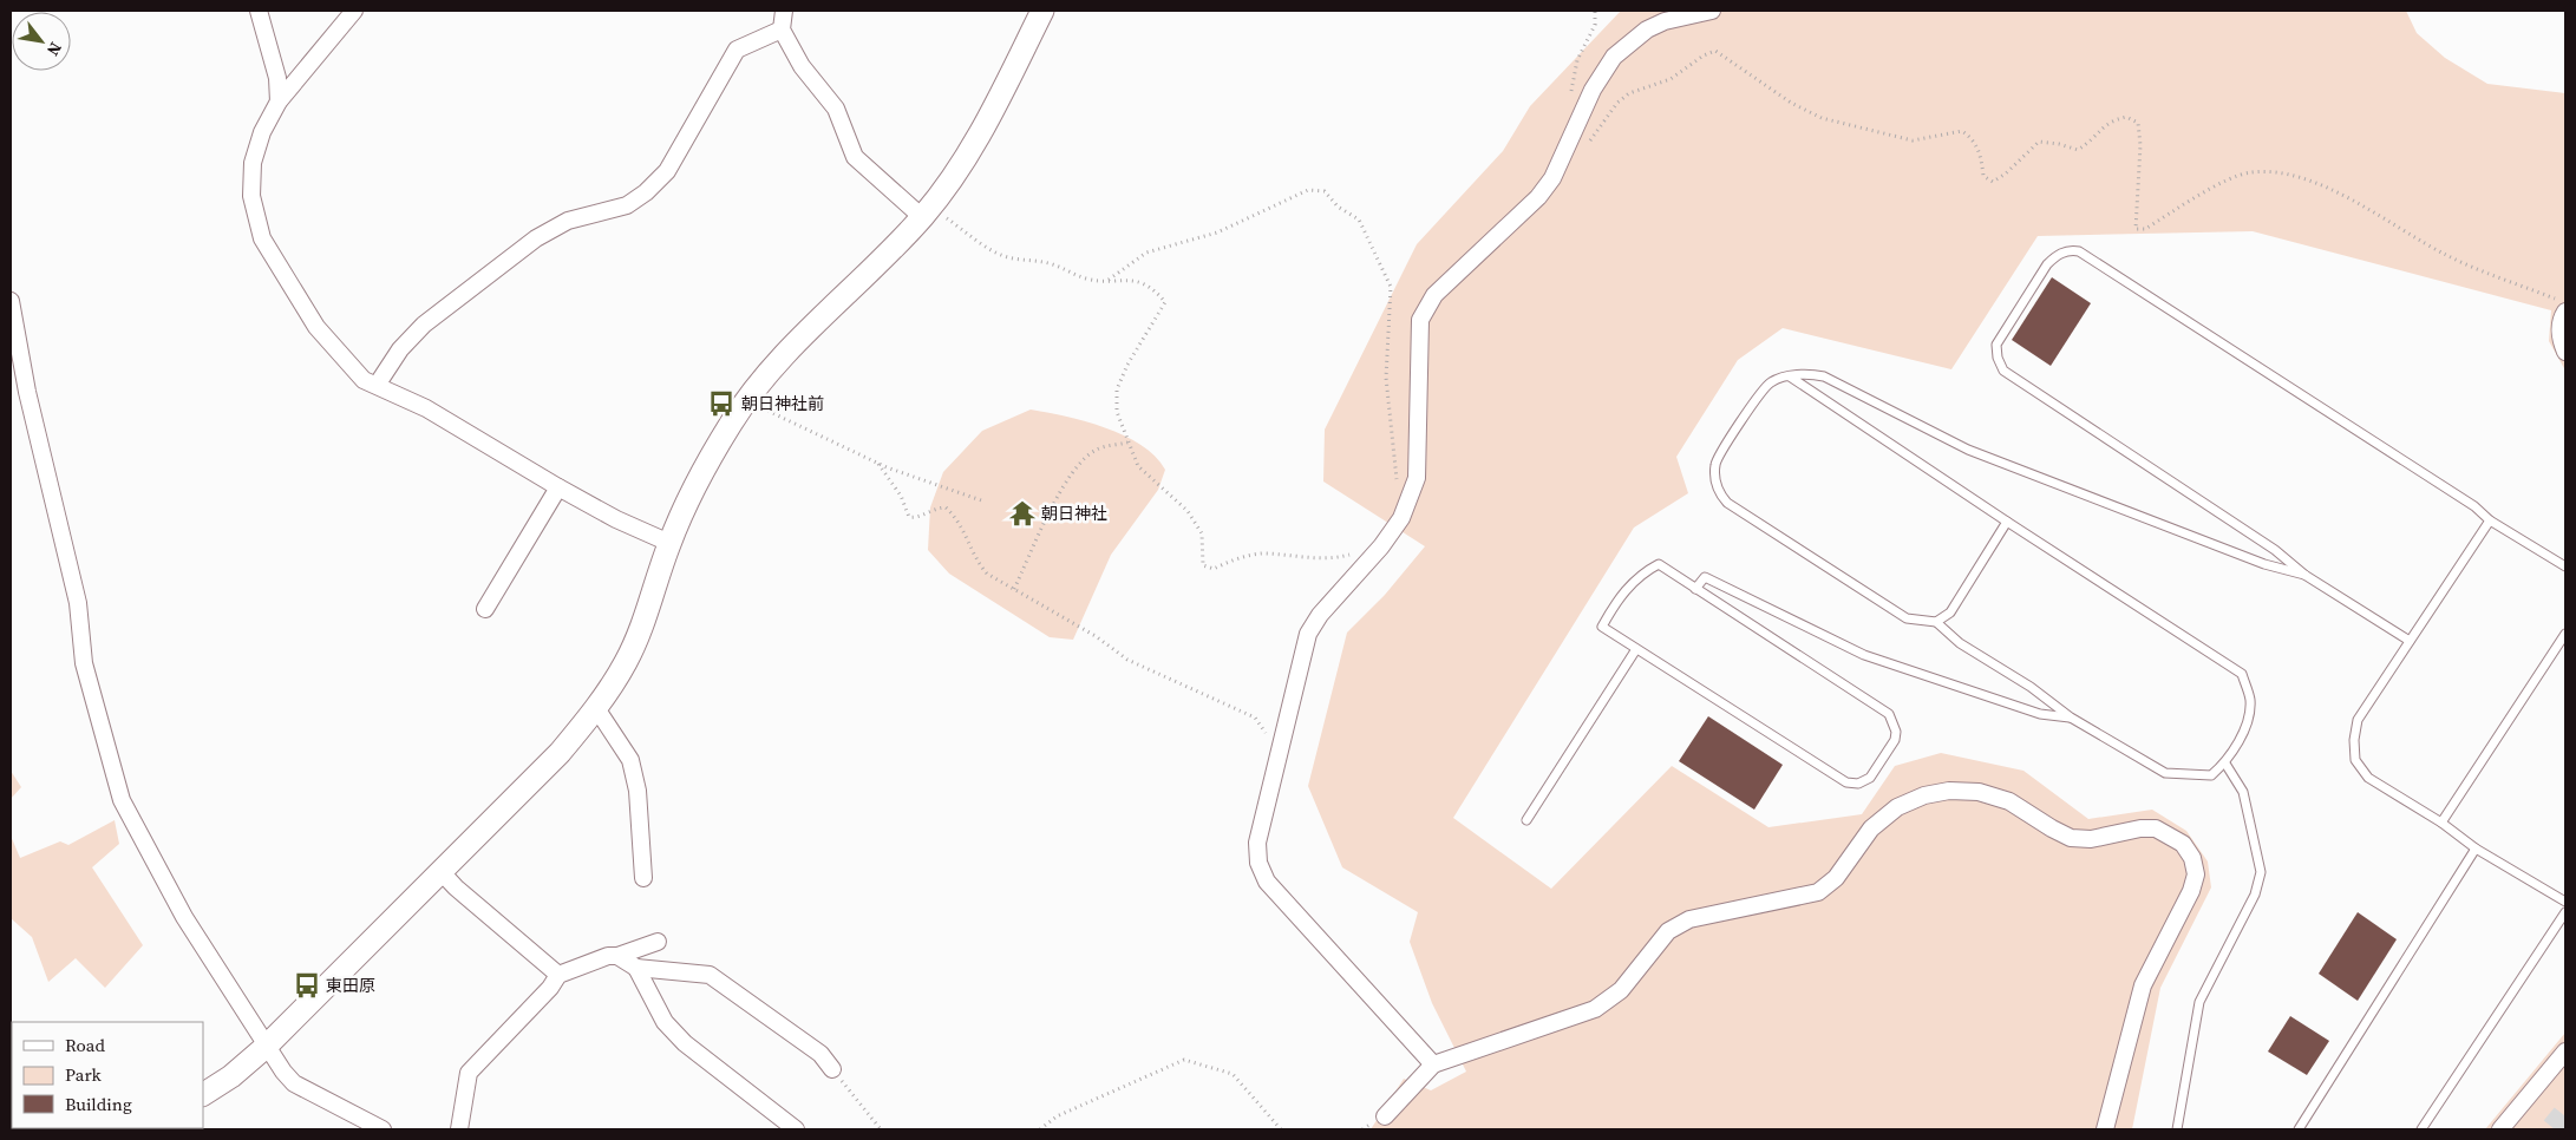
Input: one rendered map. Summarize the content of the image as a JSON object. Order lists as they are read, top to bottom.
{
  "places": {
    "bus stop": ["朝日神社前", "東田原"],
    "temple": ["朝日神社"]
  },
  "legend": ["Road", "Park", "Building"],
  "north": "bottom right"
}
